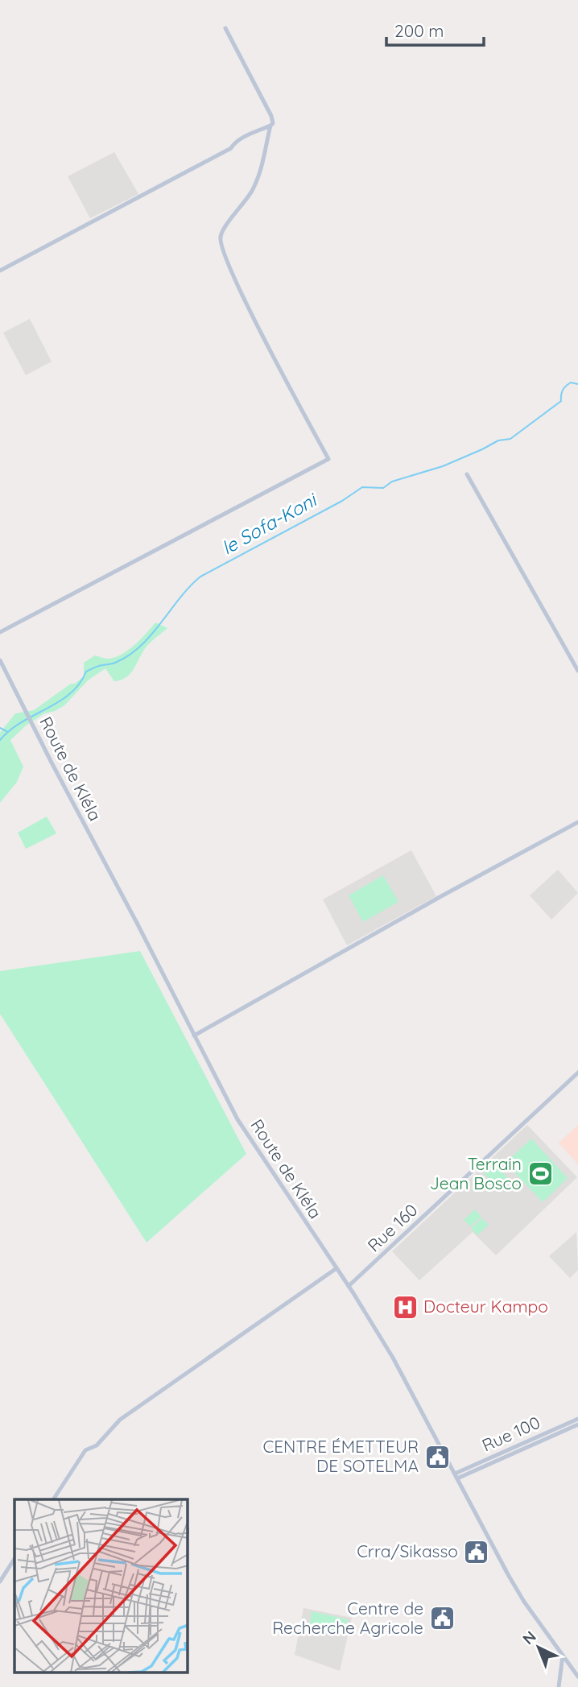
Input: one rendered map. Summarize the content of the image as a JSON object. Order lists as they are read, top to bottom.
{
  "streets": {
    "street": ["Route de Kléla", "Rue 160", "Rue 100"]
  },
  "crossings": [
    ["Route de Kléla", "Rue 160"],
    ["Route de Kléla", "Rue 100"]
  ],
  "water": ["le Sofa-Koni"],
  "places": {
    "sports": ["Terrain Jean Bosco"],
    "hospital": ["Docteur Kampo"],
    "public building": ["CENTRE ÉMETTEUR DE SOTELMA", "Crra/Sikasso", "Centre de Recherche Agricole"]
  },
  "scale_bar": "200 m",
  "north": "top left"
}
